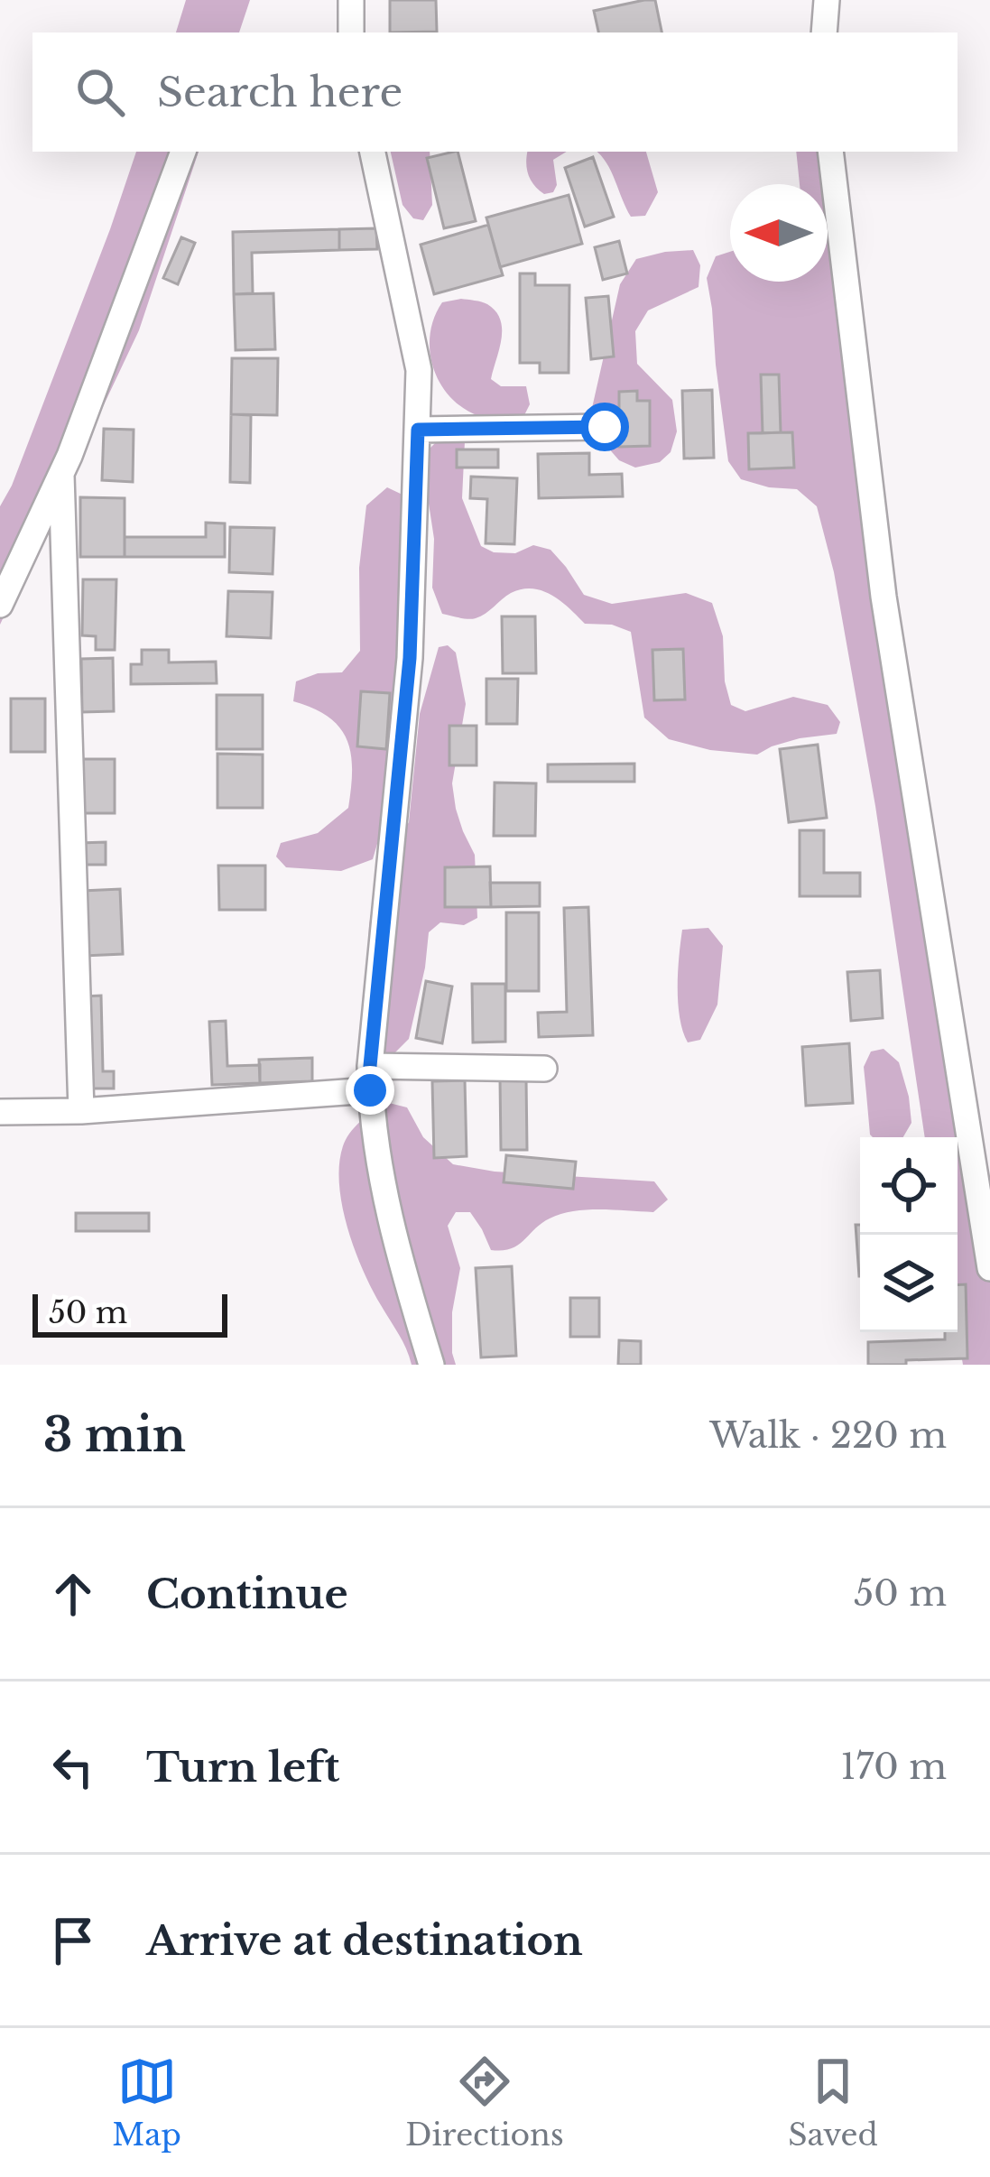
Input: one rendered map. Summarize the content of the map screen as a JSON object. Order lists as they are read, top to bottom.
{
  "scale_bar": "50 m",
  "north": "left",
  "page": {
    "search": "Search here",
    "scale": "50 m",
    "heading": ["3 min", "Walk · 220 m"],
    "list": [
      ["Continue", "50 m"],
      ["Turn left", "170 m"],
      "Arrive at destination"
    ],
    "nav": ["Map", "Directions", "Saved"]
  }
}
